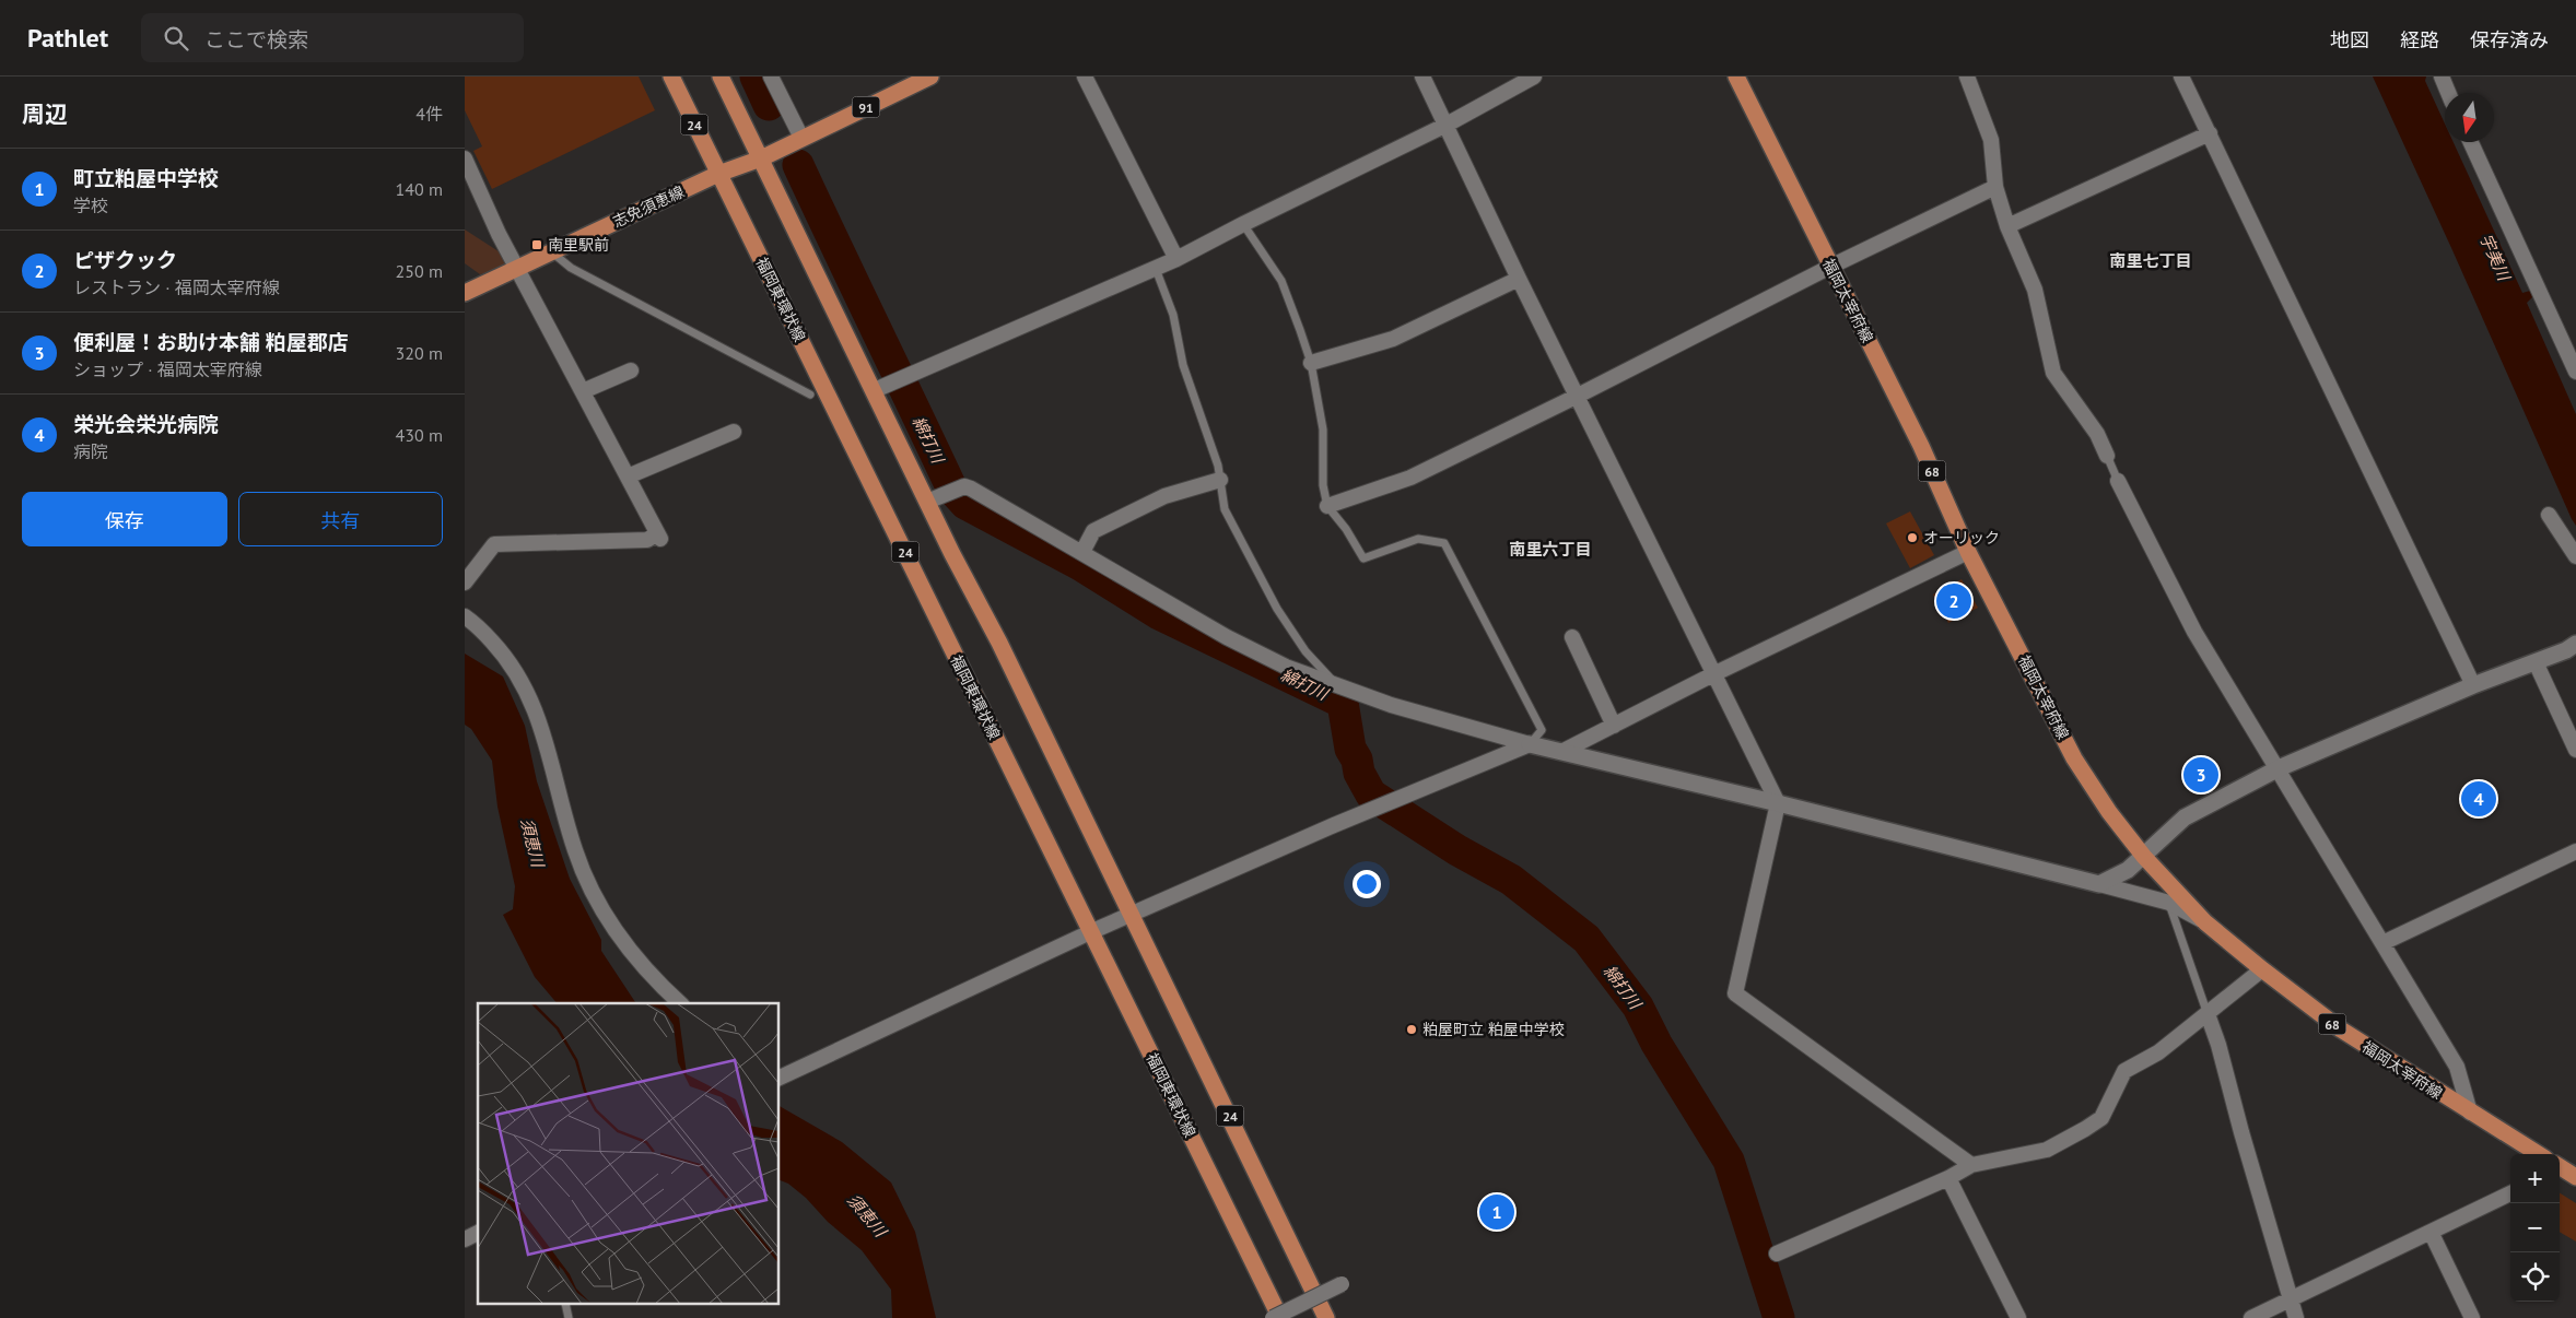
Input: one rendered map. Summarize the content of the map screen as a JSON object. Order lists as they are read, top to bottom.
{
  "streets": {
    "main road": [
      "91",
      "24",
      "志免須恵線",
      "福岡東環状線",
      "福岡太宰府線",
      "68"
    ]
  },
  "crossings": [
    ["91", "24"],
    ["91", "志免須恵線"],
    ["24", "志免須恵線"],
    ["志免須恵線", "福岡東環状線"]
  ],
  "districts": ["南里七丁目", "南里六丁目"],
  "water": ["宇美川", "綿打川", "須恵川"],
  "places": {
    "transit": ["南里駅前"],
    "other": ["オーリック", "粕屋町立 粕屋中学校"]
  },
  "north": "bottom",
  "page": {
    "header": "Pathlet",
    "search": "ここで検索",
    "nav": ["地図", "経路", "保存済み"],
    "heading": ["周辺", "4件"],
    "list": [
      {
        "mark": "1",
        "name": "町立粕屋中学校",
        "note": "学校",
        "value": "140 m"
      },
      {
        "mark": "2",
        "name": "ピザクック",
        "note": "レストラン · 福岡太宰府線",
        "value": "250 m"
      },
      {
        "mark": "3",
        "name": "便利屋！お助け本舗 粕屋郡店",
        "note": "ショップ · 福岡太宰府線",
        "value": "320 m"
      },
      {
        "mark": "4",
        "name": "栄光会栄光病院",
        "note": "病院",
        "value": "430 m"
      }
    ],
    "buttons": ["保存", "共有"],
    "pins": [
      "2",
      "3",
      "4",
      "1"
    ],
    "map_buttons": ["+", "−"]
  }
}
